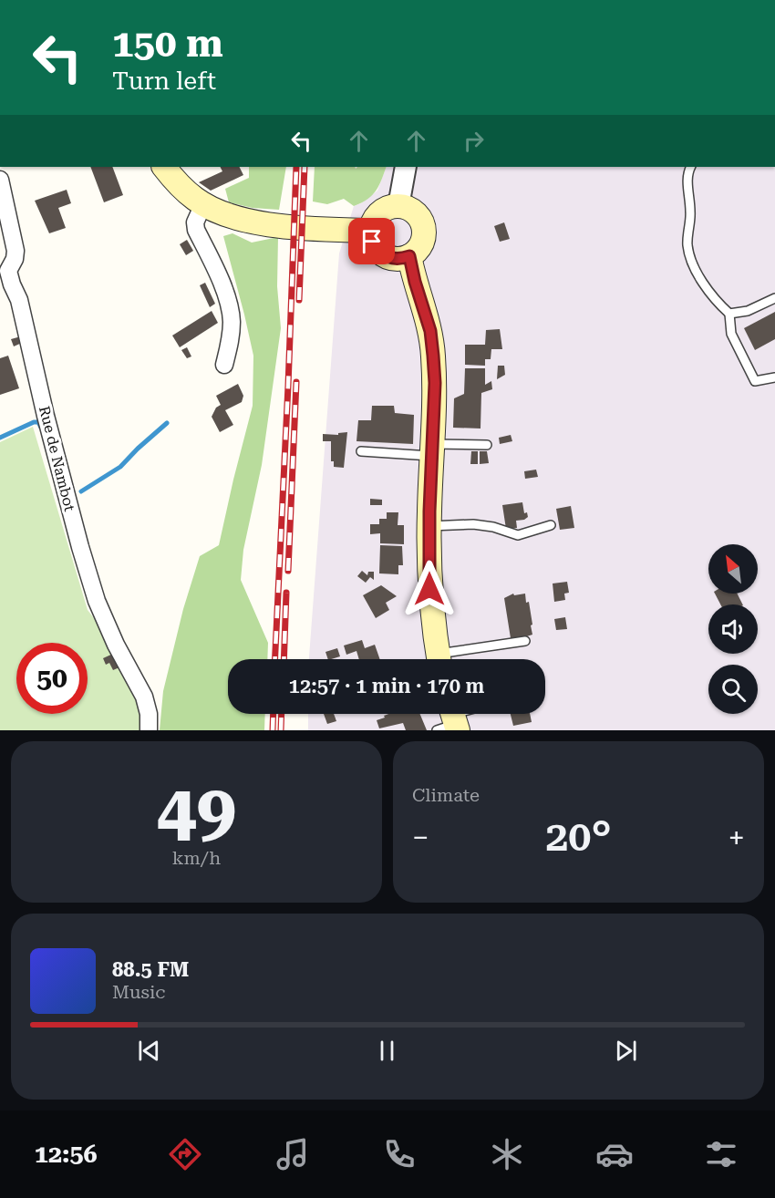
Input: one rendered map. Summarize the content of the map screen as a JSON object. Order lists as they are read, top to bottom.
{
  "streets": {
    "street": ["Rue de Nambot"]
  },
  "north": "top left",
  "page": {
    "turn": ["150 m", "Turn left"],
    "limit": "50",
    "trip": "12:57 · 1 min · 170 m",
    "tile": [
      ["49", "km/h"],
      "Climate"
    ],
    "heat": ["−", "20°", "+"],
    "song": ["88.5 FM", "Music"],
    "tabs": "12:56"
  }
}
